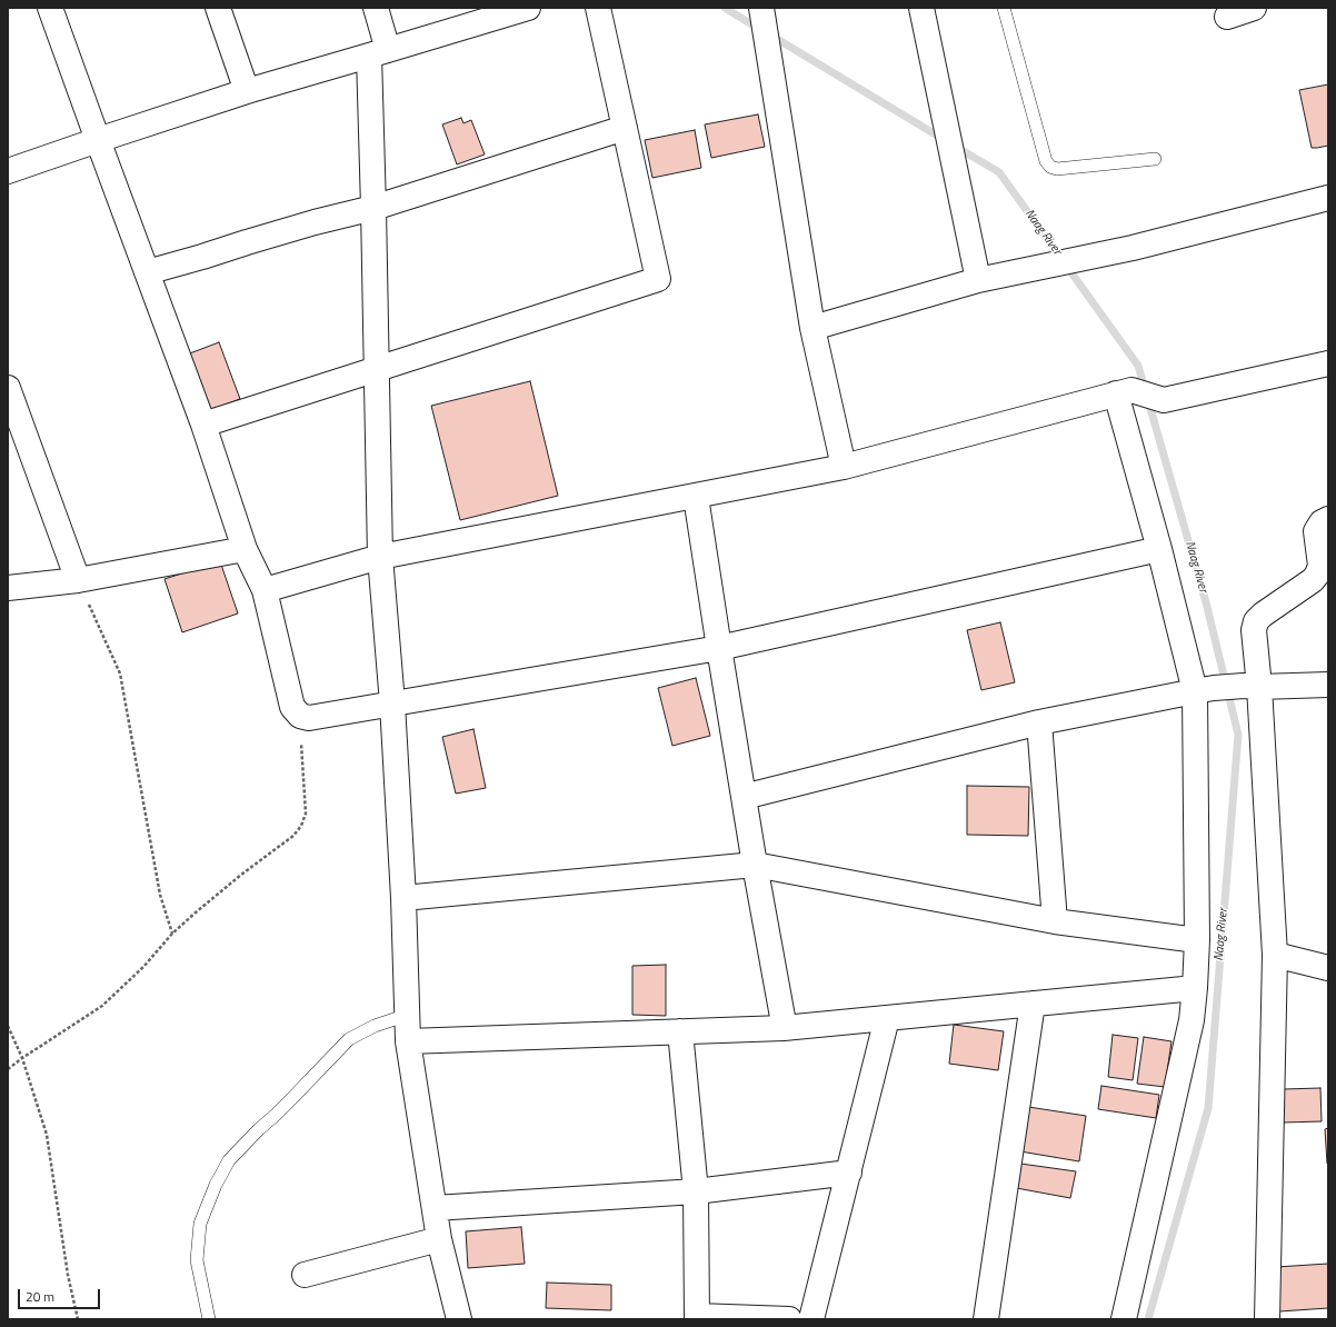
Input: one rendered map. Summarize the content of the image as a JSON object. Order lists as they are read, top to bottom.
{
  "water": ["Naag River"],
  "scale_bar": "20 m"
}
